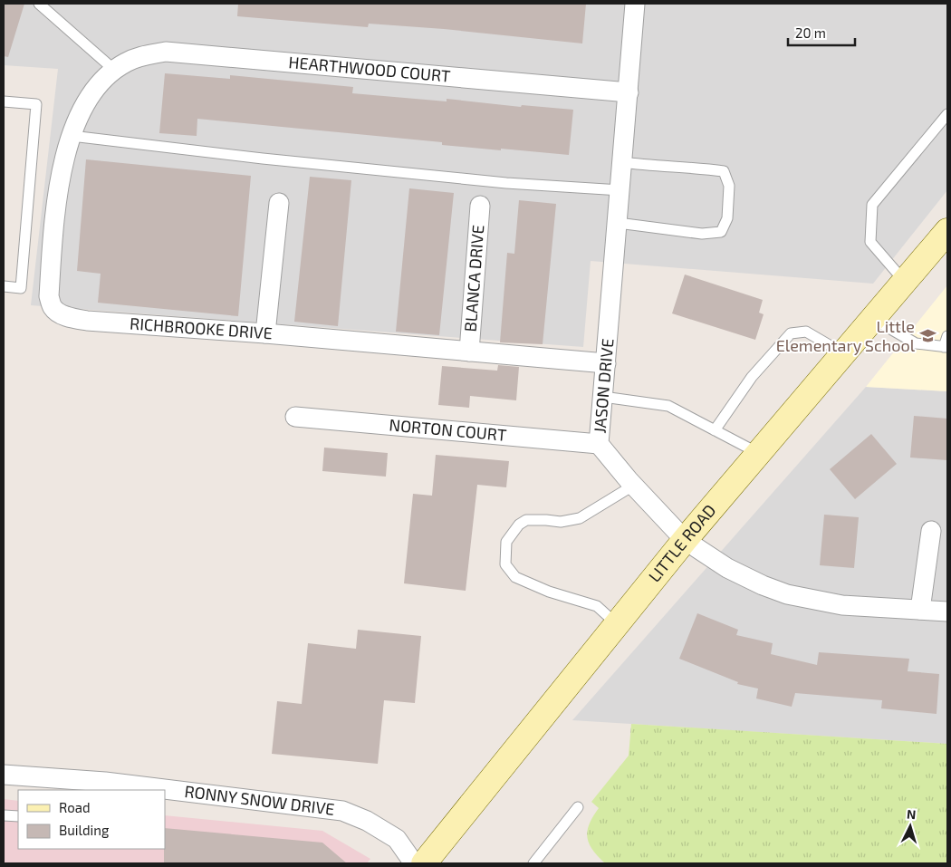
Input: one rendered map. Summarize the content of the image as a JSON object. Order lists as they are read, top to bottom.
{
  "streets": {
    "street": [
      "HEARTHWOOD COURT",
      "BLANCA DRIVE",
      "RICHBROOKE DRIVE",
      "JASON DRIVE",
      "NORTON COURT",
      "LITTLE ROAD",
      "RONNY SNOW DRIVE"
    ]
  },
  "crossings": [
    ["HEARTHWOOD COURT", "RICHBROOKE DRIVE"],
    ["HEARTHWOOD COURT", "JASON DRIVE"],
    ["BLANCA DRIVE", "RICHBROOKE DRIVE"],
    ["RICHBROOKE DRIVE", "JASON DRIVE"],
    ["JASON DRIVE", "NORTON COURT"],
    ["JASON DRIVE", "LITTLE ROAD"]
  ],
  "places": {
    "school or university": ["Little Elementary School"]
  },
  "legend": ["Road", "Building"],
  "scale_bar": "20 m",
  "north": "top"
}
